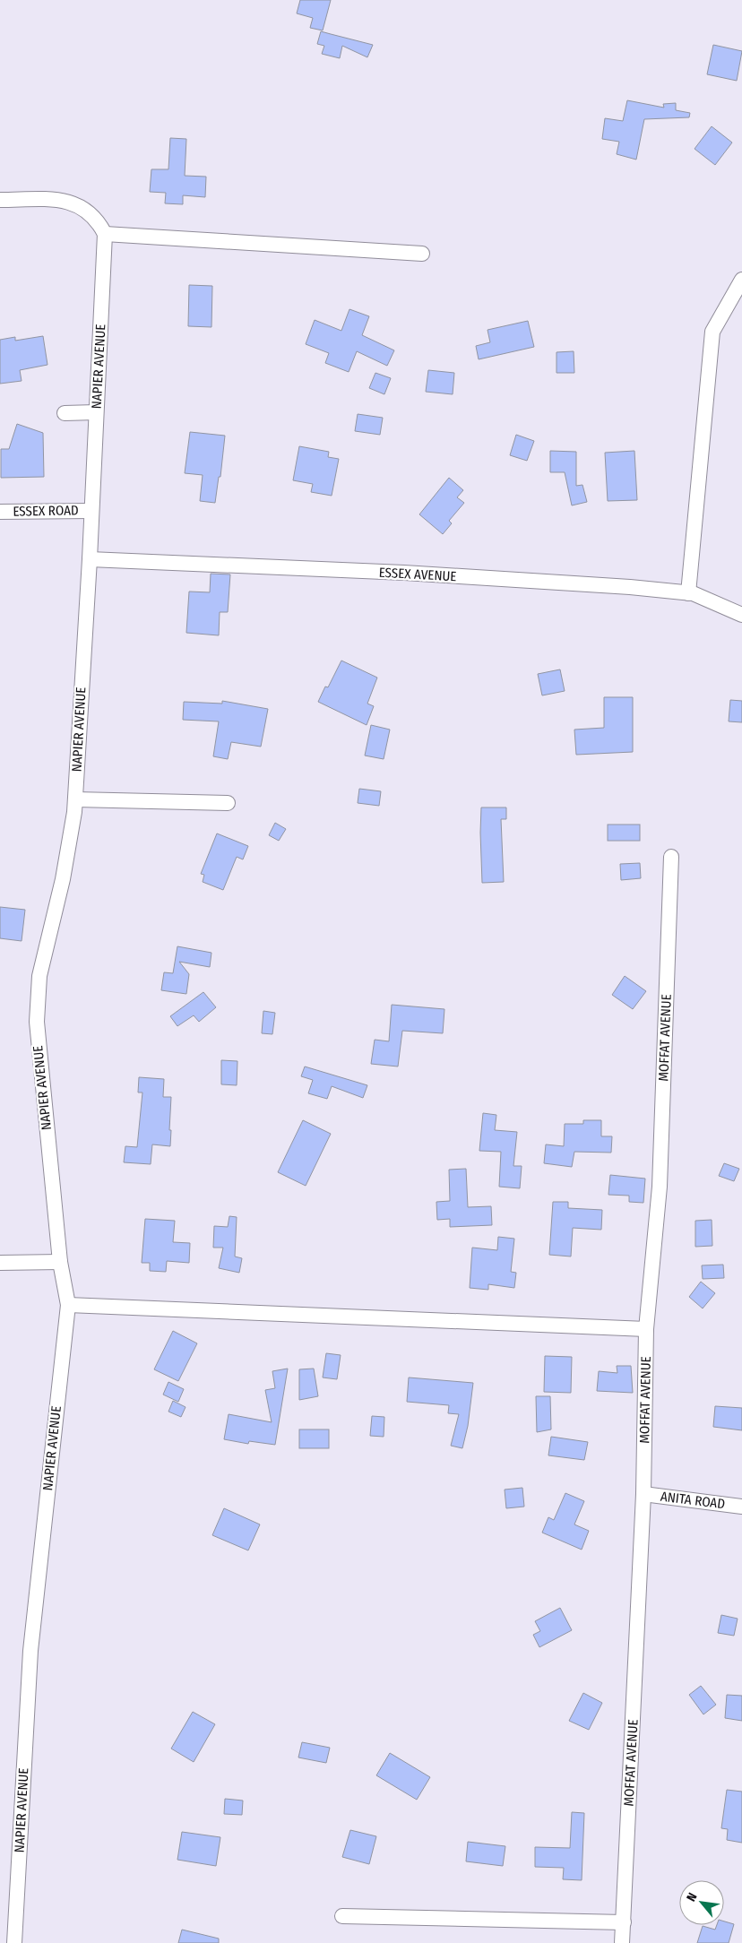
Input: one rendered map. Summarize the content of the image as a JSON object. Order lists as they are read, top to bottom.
{
  "streets": {
    "street": [
      "NAPIER AVENUE",
      "ESSEX ROAD",
      "ESSEX AVENUE",
      "MOFFAT AVENUE",
      "ANITA ROAD"
    ]
  },
  "crossings": [
    ["NAPIER AVENUE", "ESSEX ROAD"],
    ["NAPIER AVENUE", "ESSEX AVENUE"],
    ["MOFFAT AVENUE", "ANITA ROAD"]
  ],
  "north": "top left"
}
